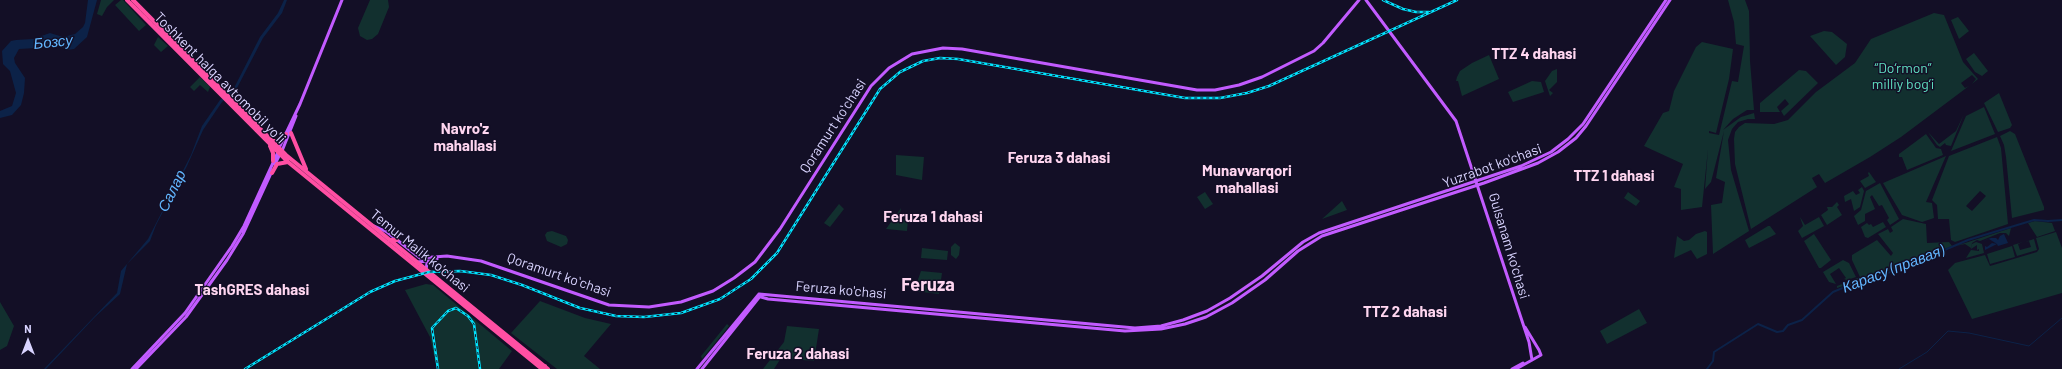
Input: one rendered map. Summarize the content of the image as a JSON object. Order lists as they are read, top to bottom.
{
  "streets": {
    "highway": ["Toshkent halqa avtomobil yo'li", "Temur Malik ko'chasi"],
    "main road": [
      "Qoramurt koʻchasi",
      "Yuzrabot ko'chasi",
      "Gulsanam ko'chasi",
      "Feruza ko'chasi"
    ]
  },
  "crossings": [
    ["Toshkent halqa avtomobil yo'li", "Temur Malik ko'chasi"],
    ["Qoramurt koʻchasi", "Temur Malik ko'chasi"],
    ["Yuzrabot ko'chasi", "Gulsanam ko'chasi"],
    ["Yuzrabot ko'chasi", "Feruza ko'chasi"]
  ],
  "districts": [
    "TTZ 4 dahasi",
    "Navro'z mahallasi",
    "Feruza 3 dahasi",
    "Munavvarqori mahallasi",
    "TTZ 1 dahasi",
    "Feruza 1 dahasi",
    "Feruza",
    "TashGRES dahasi",
    "TTZ 2 dahasi",
    "Feruza 2 dahasi"
  ],
  "water": ["Бозсу", "Салар", "Карасу (правая)"],
  "parks": ["“Do‘rmon” milliy bog‘i"],
  "north": "top"
}
